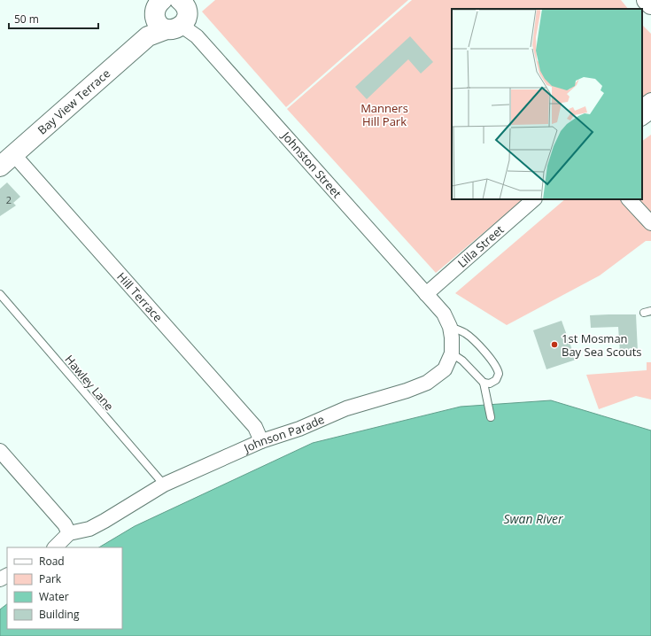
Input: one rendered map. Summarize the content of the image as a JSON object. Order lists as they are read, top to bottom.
{
  "streets": {
    "street": [
      "Bay View Terrace",
      "Johnston Street",
      "Lilla Street",
      "Hill Terrace",
      "Johnson Parade"
    ],
    "lane": ["Hawley Lane"]
  },
  "crossings": [
    ["Bay View Terrace", "Johnston Street"],
    ["Bay View Terrace", "Hill Terrace"],
    ["Johnston Street", "Lilla Street"],
    ["Johnston Street", "Johnson Parade"],
    ["Lilla Street", "Johnson Parade"],
    ["Hill Terrace", "Johnson Parade"],
    ["Hawley Lane", "Johnson Parade"]
  ],
  "water": ["Swan River"],
  "parks": ["Manners Hill Park"],
  "places": ["1st Mosman Bay Sea Scouts"],
  "house_numbers": ["2"],
  "legend": [
    "Road",
    "Park",
    "Water",
    "Building"
  ],
  "scale_bar": "50 m"
}
